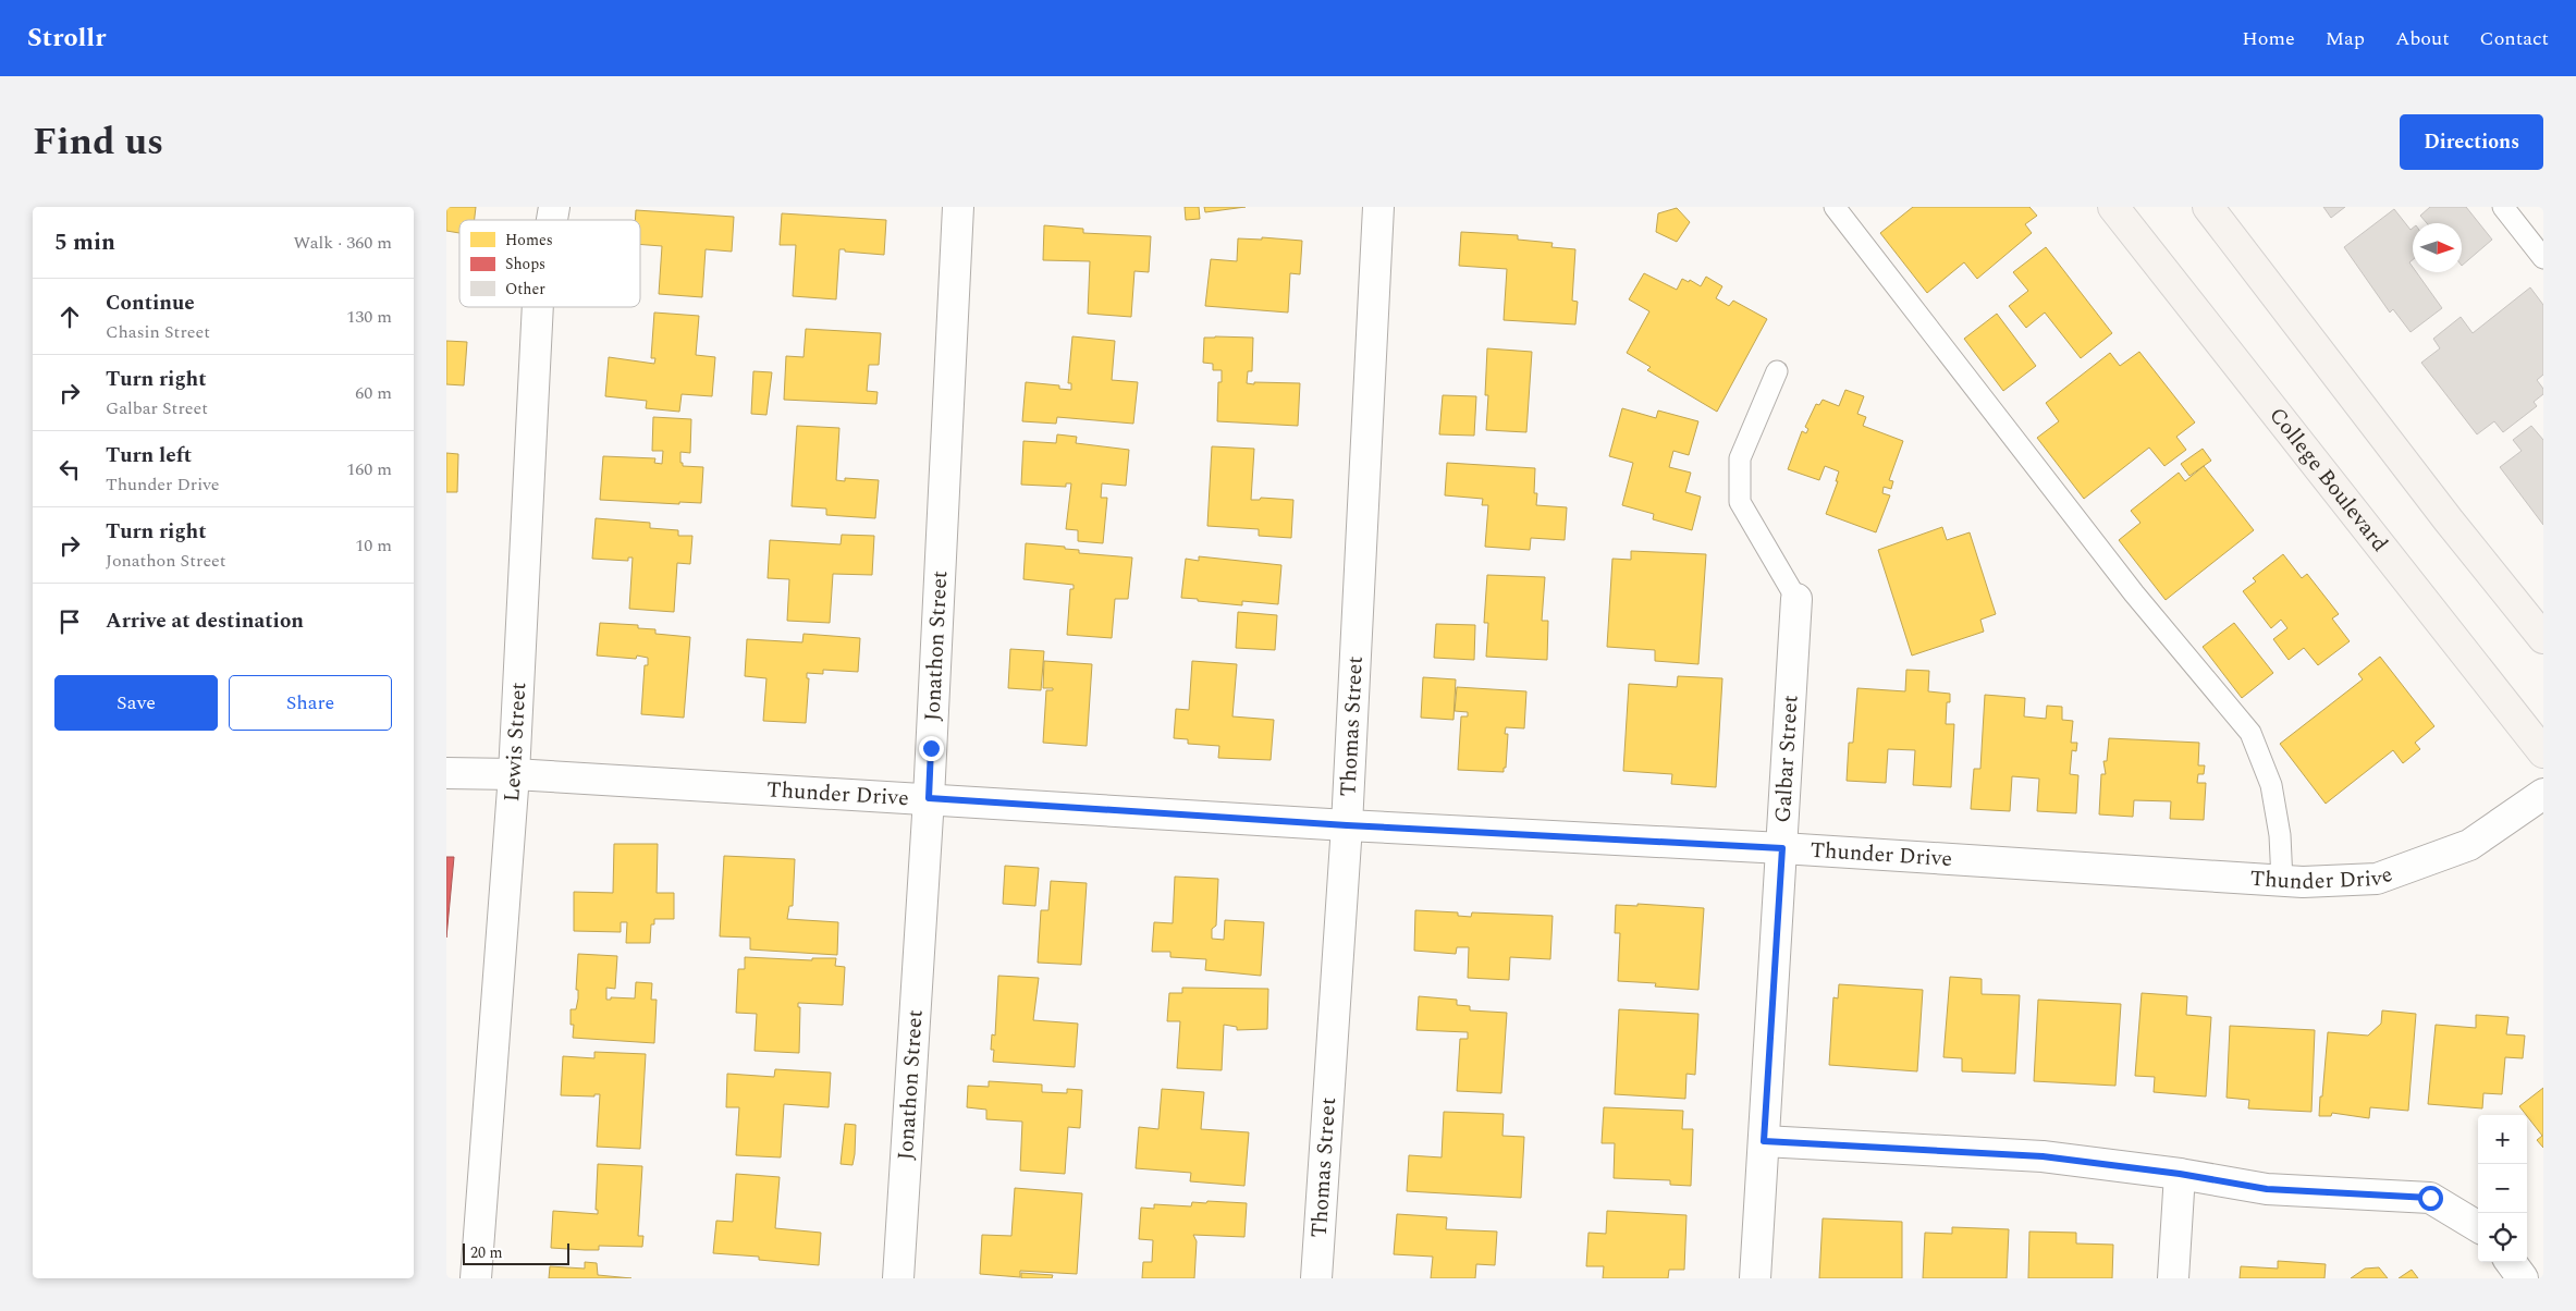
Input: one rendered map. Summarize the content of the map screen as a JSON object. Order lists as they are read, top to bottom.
{
  "streets": {
    "main road": ["College Boulevard"],
    "street": [
      "Jonathon Street",
      "Thomas Street",
      "Lewis Street",
      "Galbar Street",
      "Thunder Drive"
    ]
  },
  "crossings": [
    ["Jonathon Street", "Thunder Drive"],
    ["Thomas Street", "Thunder Drive"],
    ["Lewis Street", "Thunder Drive"],
    ["Galbar Street", "Thunder Drive"]
  ],
  "legend": ["Homes", "Shops", "Other"],
  "scale_bar": "20 m",
  "north": "right",
  "page": {
    "header": "Strollr",
    "nav": [
      "Home",
      "Map",
      "About",
      "Contact"
    ],
    "title": "Find us",
    "buttons": [
      "Directions",
      ["Save", "Share"]
    ],
    "heading": ["5 min", "Walk · 360 m"],
    "list": [
      ["Continue", "Chasin Street", "130 m"],
      ["Turn right", "Galbar Street", "60 m"],
      ["Turn left", "Thunder Drive", "160 m"],
      ["Turn right", "Jonathon Street", "10 m"],
      "Arrive at destination"
    ],
    "map_buttons": ["+", "−"],
    "scale": "20 m"
  }
}
